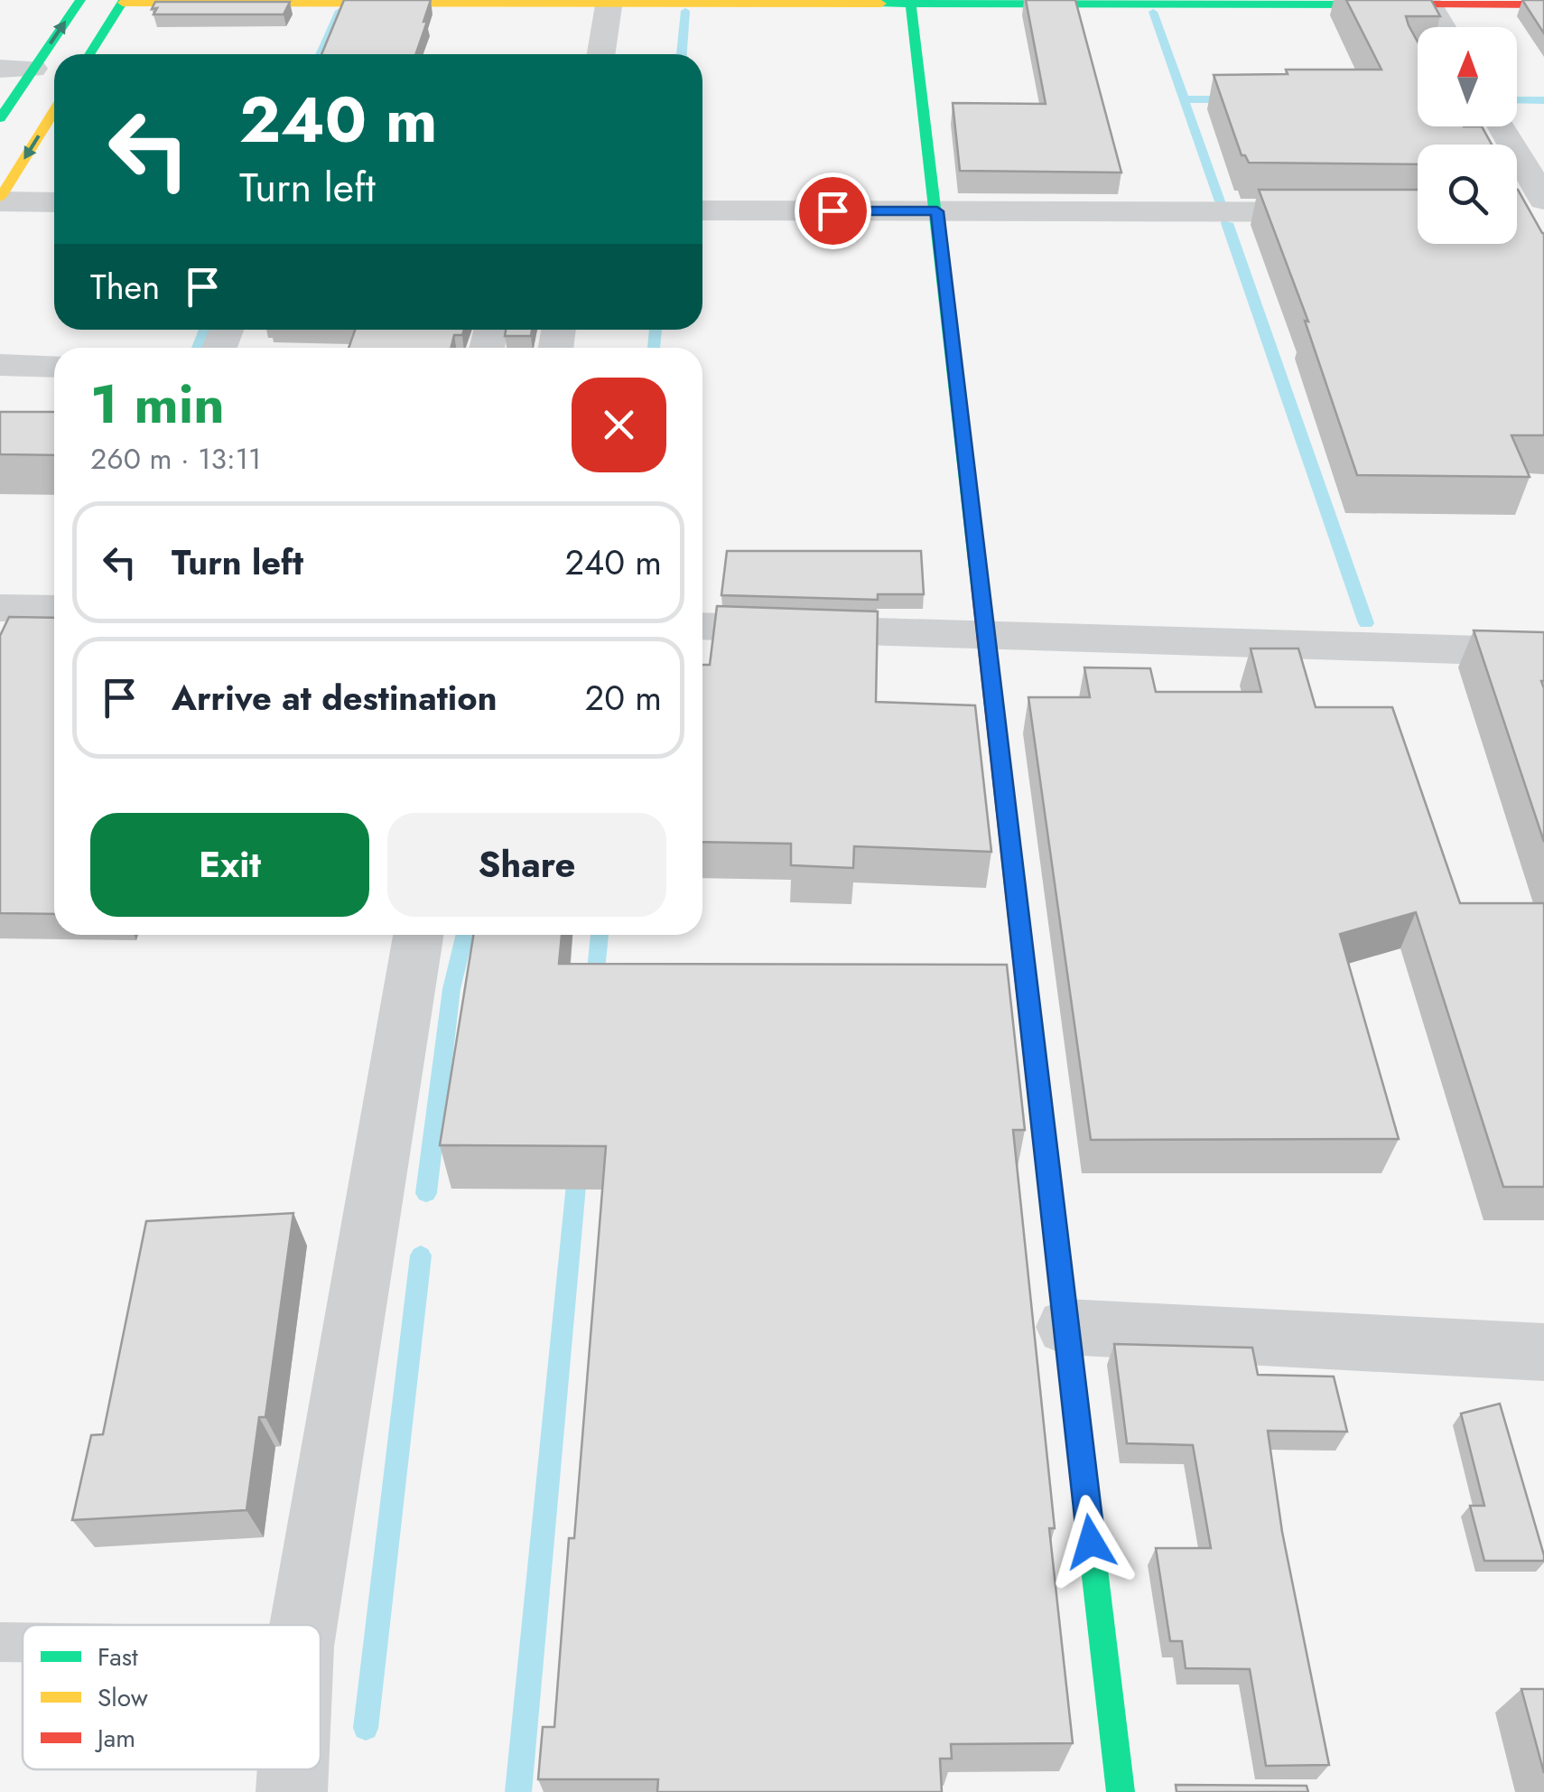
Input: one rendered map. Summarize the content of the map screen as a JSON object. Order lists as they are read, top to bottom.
{
  "legend": ["Fast", "Slow", "Jam"],
  "north": "top",
  "page": {
    "turn": ["240 m", "Turn left"],
    "then": "Then",
    "heading": ["1 min", "260 m · 13:11"],
    "list": [
      {
        "name": "Turn left",
        "value": "240 m"
      },
      {
        "name": "Arrive at destination",
        "value": "20 m"
      }
    ],
    "buttons": ["Exit", "Share"]
  }
}
